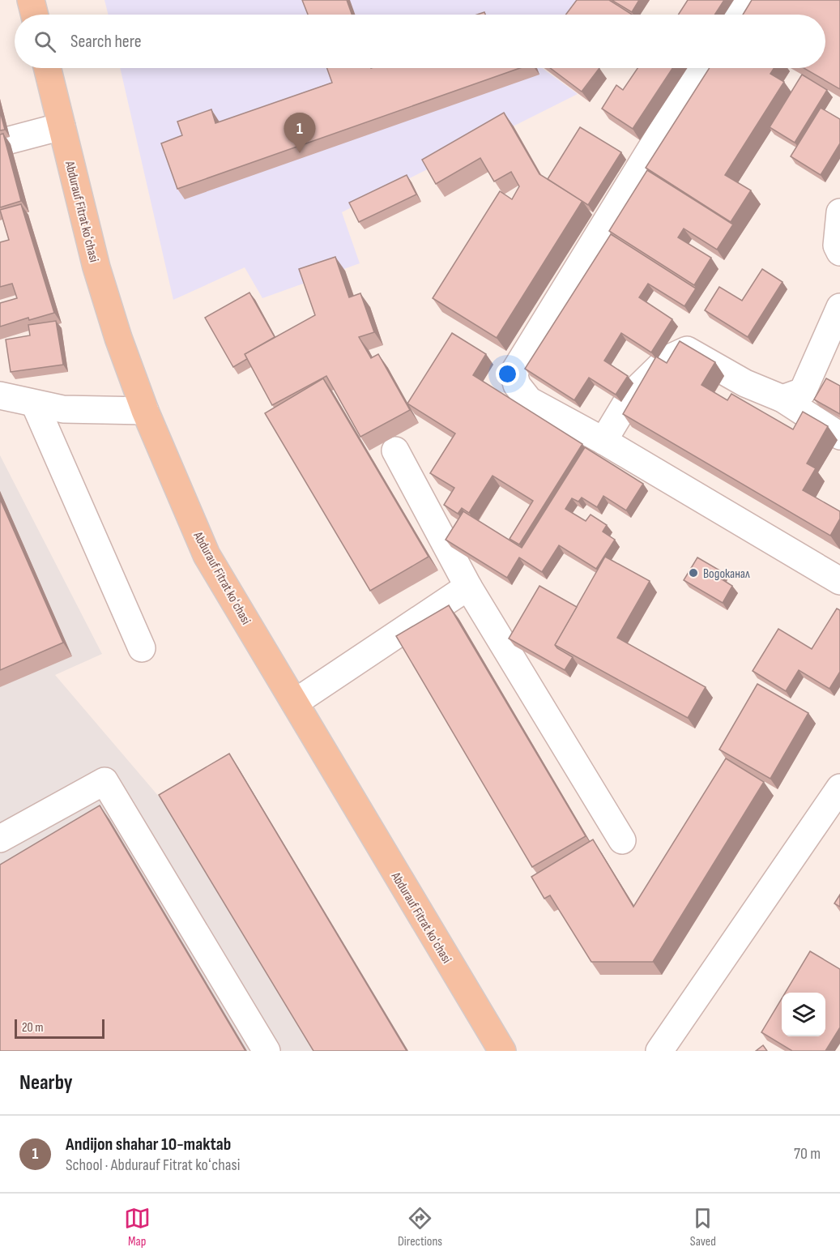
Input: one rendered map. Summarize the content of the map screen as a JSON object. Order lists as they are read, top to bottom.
{
  "streets": {
    "main road": ["Abdurauf Fitrat koʻchasi"]
  },
  "places": ["Водоканал"],
  "scale_bar": "20 m",
  "page": {
    "search": "Search here",
    "pins": "1",
    "scale": "20 m",
    "heading": "Nearby",
    "list": [
      {
        "mark": "1",
        "name": "Andijon shahar 10-maktab",
        "note": "School · Abdurauf Fitrat koʻchasi",
        "value": "70 m"
      }
    ],
    "nav": ["Map", "Directions", "Saved"]
  }
}
